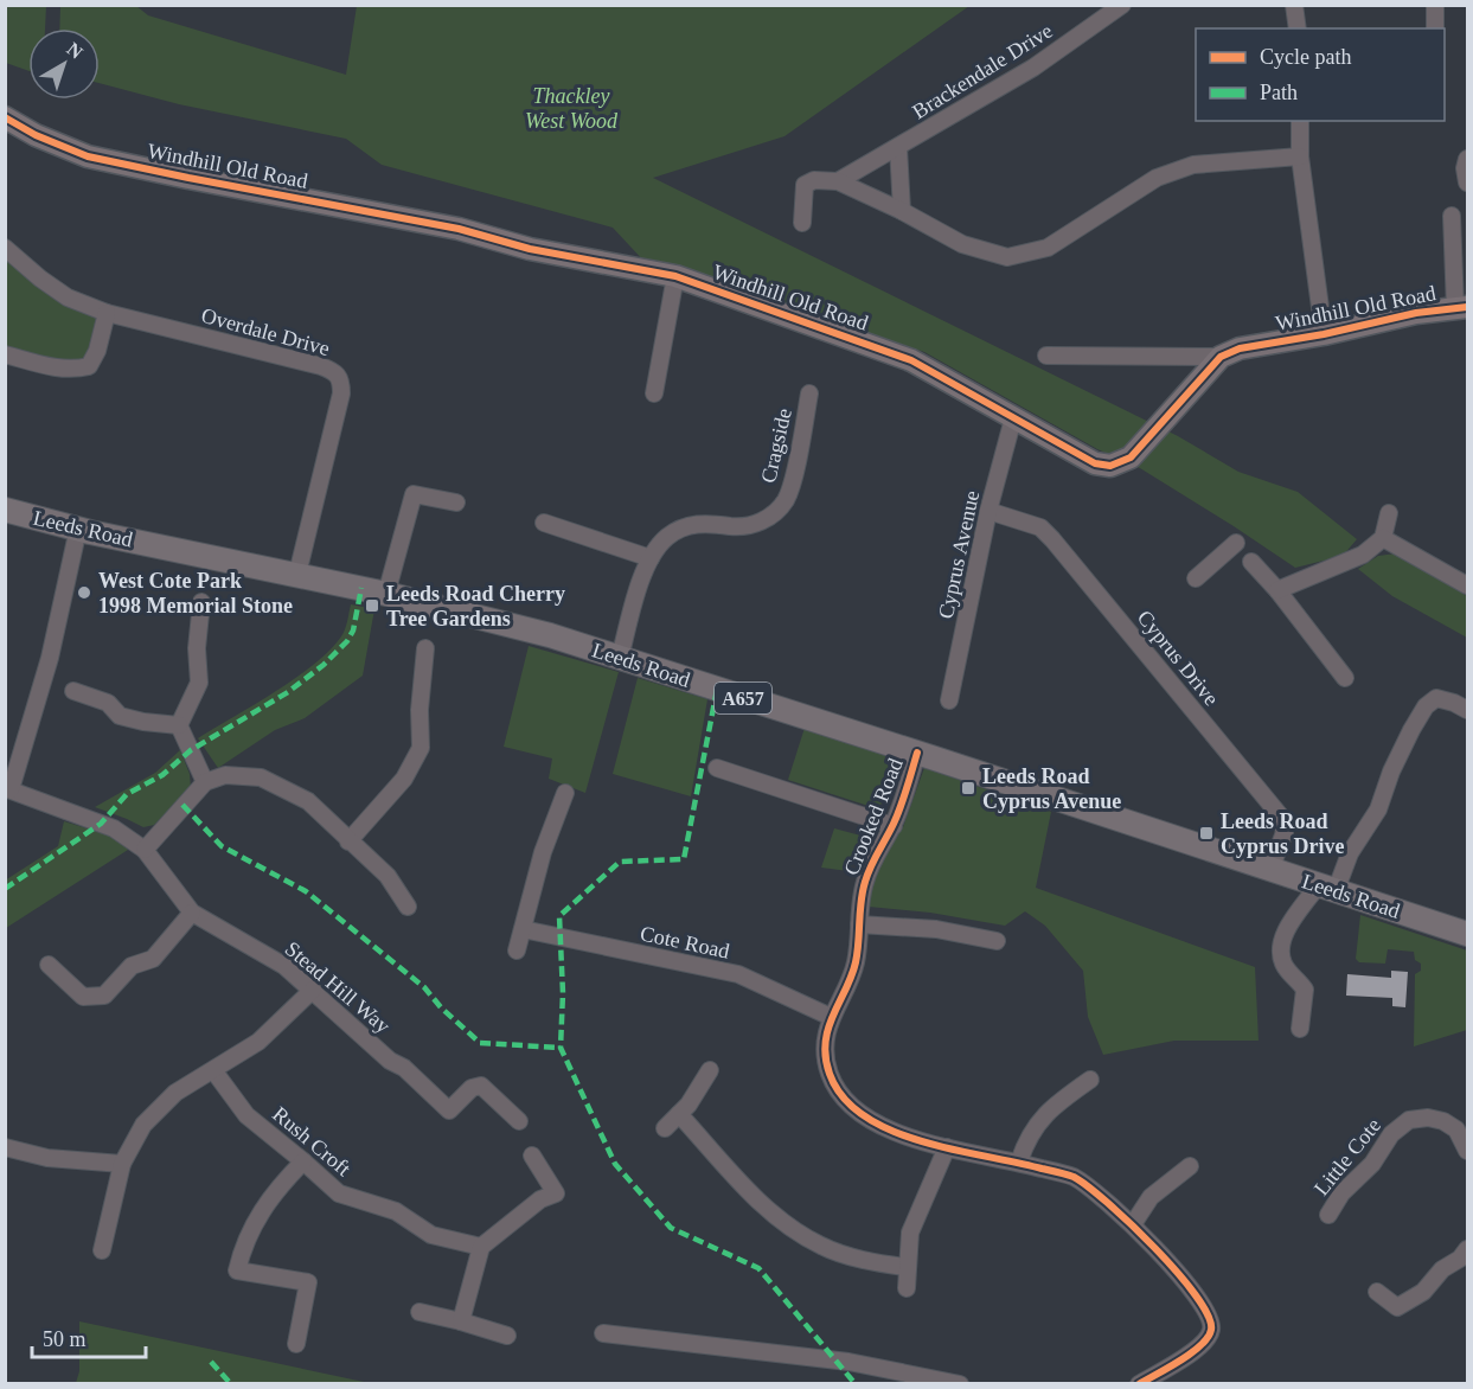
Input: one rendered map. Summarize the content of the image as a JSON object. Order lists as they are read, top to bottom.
{
  "streets": {
    "main road": ["Leeds Road", "A657"],
    "street": [
      "Brackendale Drive",
      "Windhill Old Road",
      "Overdale Drive",
      "Cragside",
      "Cyprus Avenue",
      "Cyprus Drive",
      "Crooked Road",
      "Cote Road",
      "Stead Hill Way",
      "Rush Croft",
      "Little Cote"
    ]
  },
  "crossings": [
    ["Windhill Old Road", "Cyprus Avenue"],
    ["Overdale Drive", "Leeds Road"],
    ["Cragside", "Leeds Road"],
    ["Leeds Road", "Cyprus Drive"],
    ["Leeds Road", "Crooked Road"],
    ["Cyprus Avenue", "Cyprus Drive"],
    ["Crooked Road", "Cote Road"]
  ],
  "parks": ["Thackley West Wood"],
  "places": {
    "other": ["West Cote Park 1998 Memorial Stone"],
    "transit": ["Leeds Road Cherry Tree Gardens", "Leeds Road Cyprus Avenue", "Leeds Road Cyprus Drive"]
  },
  "legend": ["Cycle path", "Path"],
  "scale_bar": "50 m",
  "north": "top right"
}
